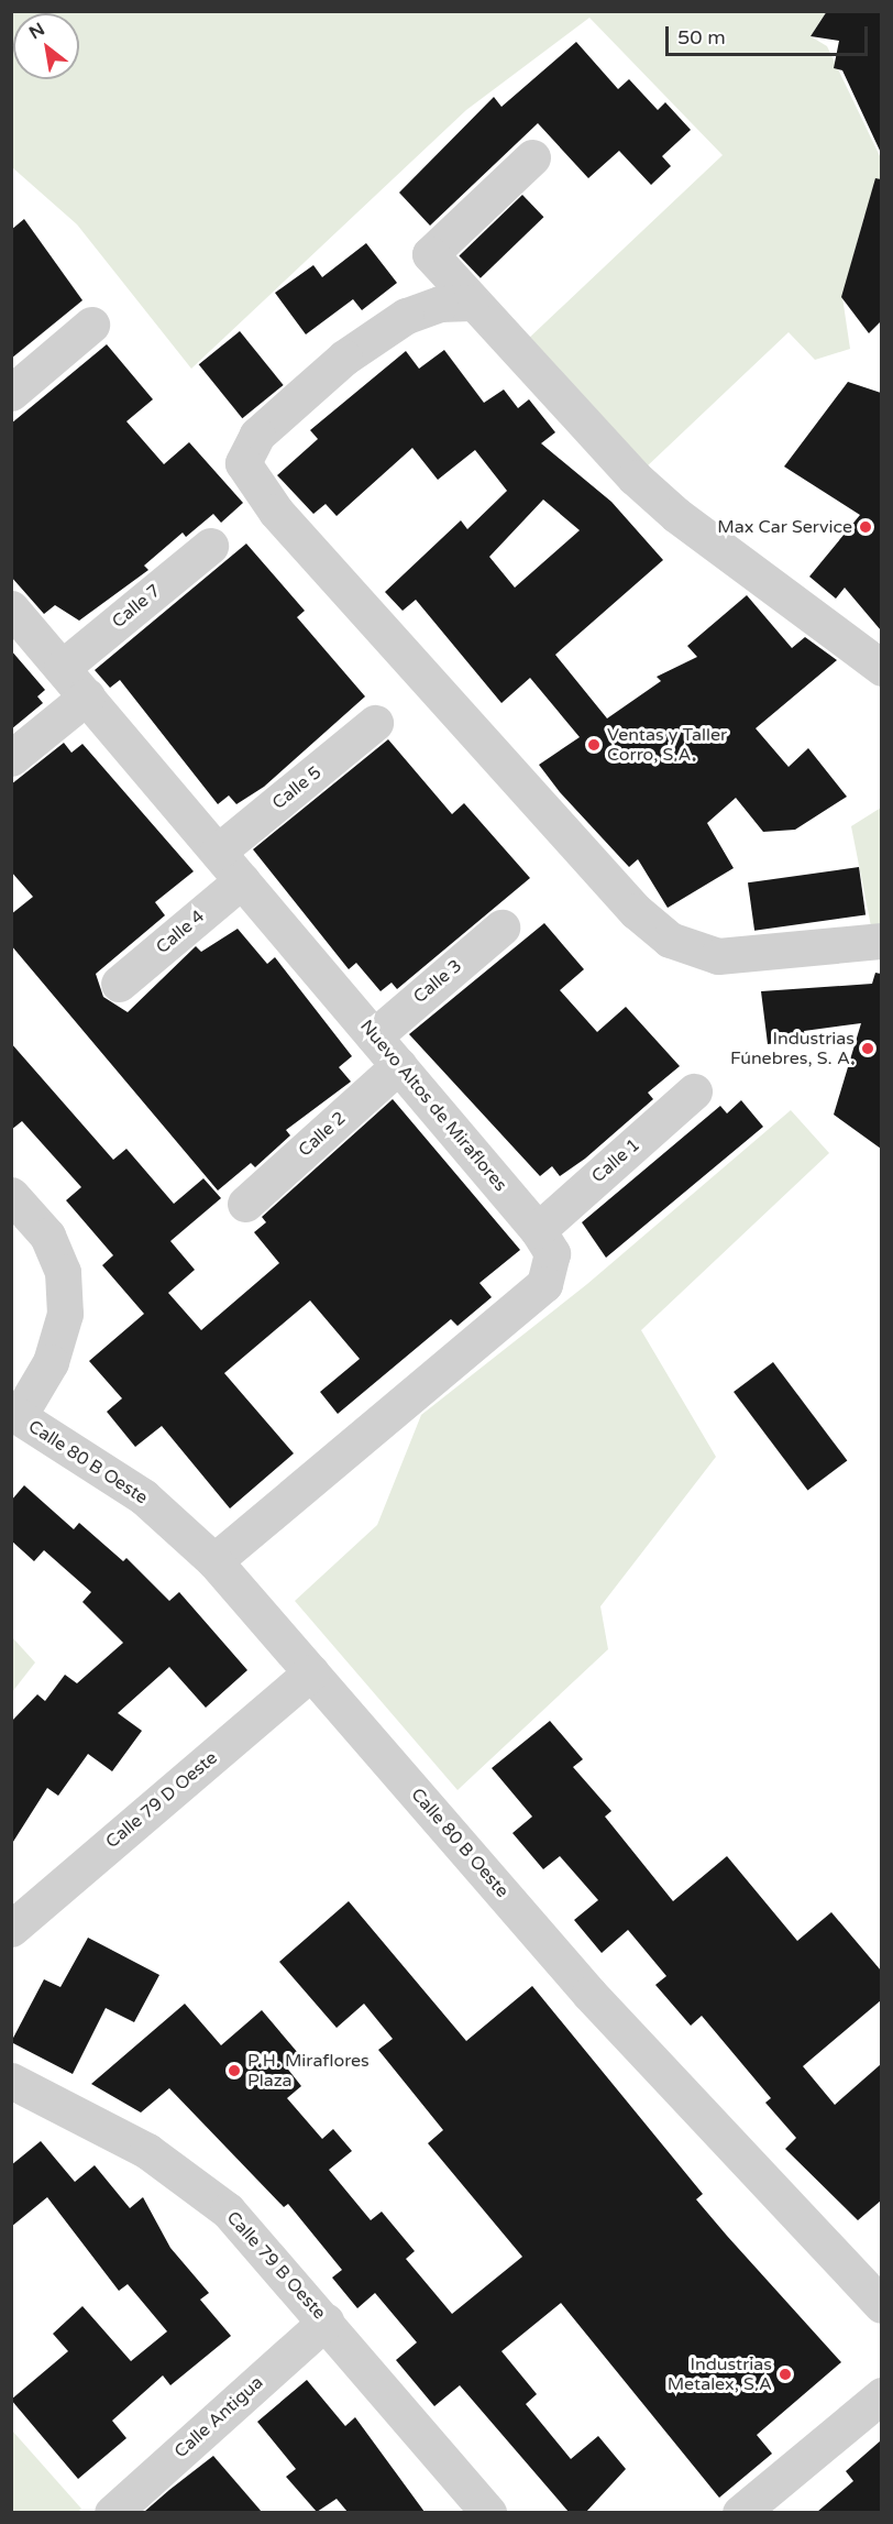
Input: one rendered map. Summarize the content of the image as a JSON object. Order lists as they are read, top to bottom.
{
  "streets": {
    "street": [
      "Calle 7",
      "Calle 5",
      "Calle 4",
      "Calle 3",
      "Nuevo Altos de Miraflores",
      "Calle 2",
      "Calle 1",
      "Calle 80 B Oeste",
      "Calle 79 D Oeste",
      "Calle 79 B Oeste",
      "Calle Antigua"
    ]
  },
  "crossings": [
    ["Calle 7", "Nuevo Altos de Miraflores"],
    ["Calle 5", "Nuevo Altos de Miraflores"],
    ["Calle 4", "Nuevo Altos de Miraflores"],
    ["Calle 3", "Nuevo Altos de Miraflores"],
    ["Nuevo Altos de Miraflores", "Calle 2"],
    ["Nuevo Altos de Miraflores", "Calle 1"],
    ["Nuevo Altos de Miraflores", "Calle 80 B Oeste"],
    ["Calle 80 B Oeste", "Calle 79 D Oeste"],
    ["Calle 79 B Oeste", "Calle Antigua"]
  ],
  "places": [
    "Max Car Service",
    "Ventas y Taller Corro, S.A.",
    "Industrias Fúnebres, S. A.",
    "P.H. Miraflores Plaza",
    "Industrias Metalex, S.A"
  ],
  "scale_bar": "50 m",
  "north": "top left"
}
